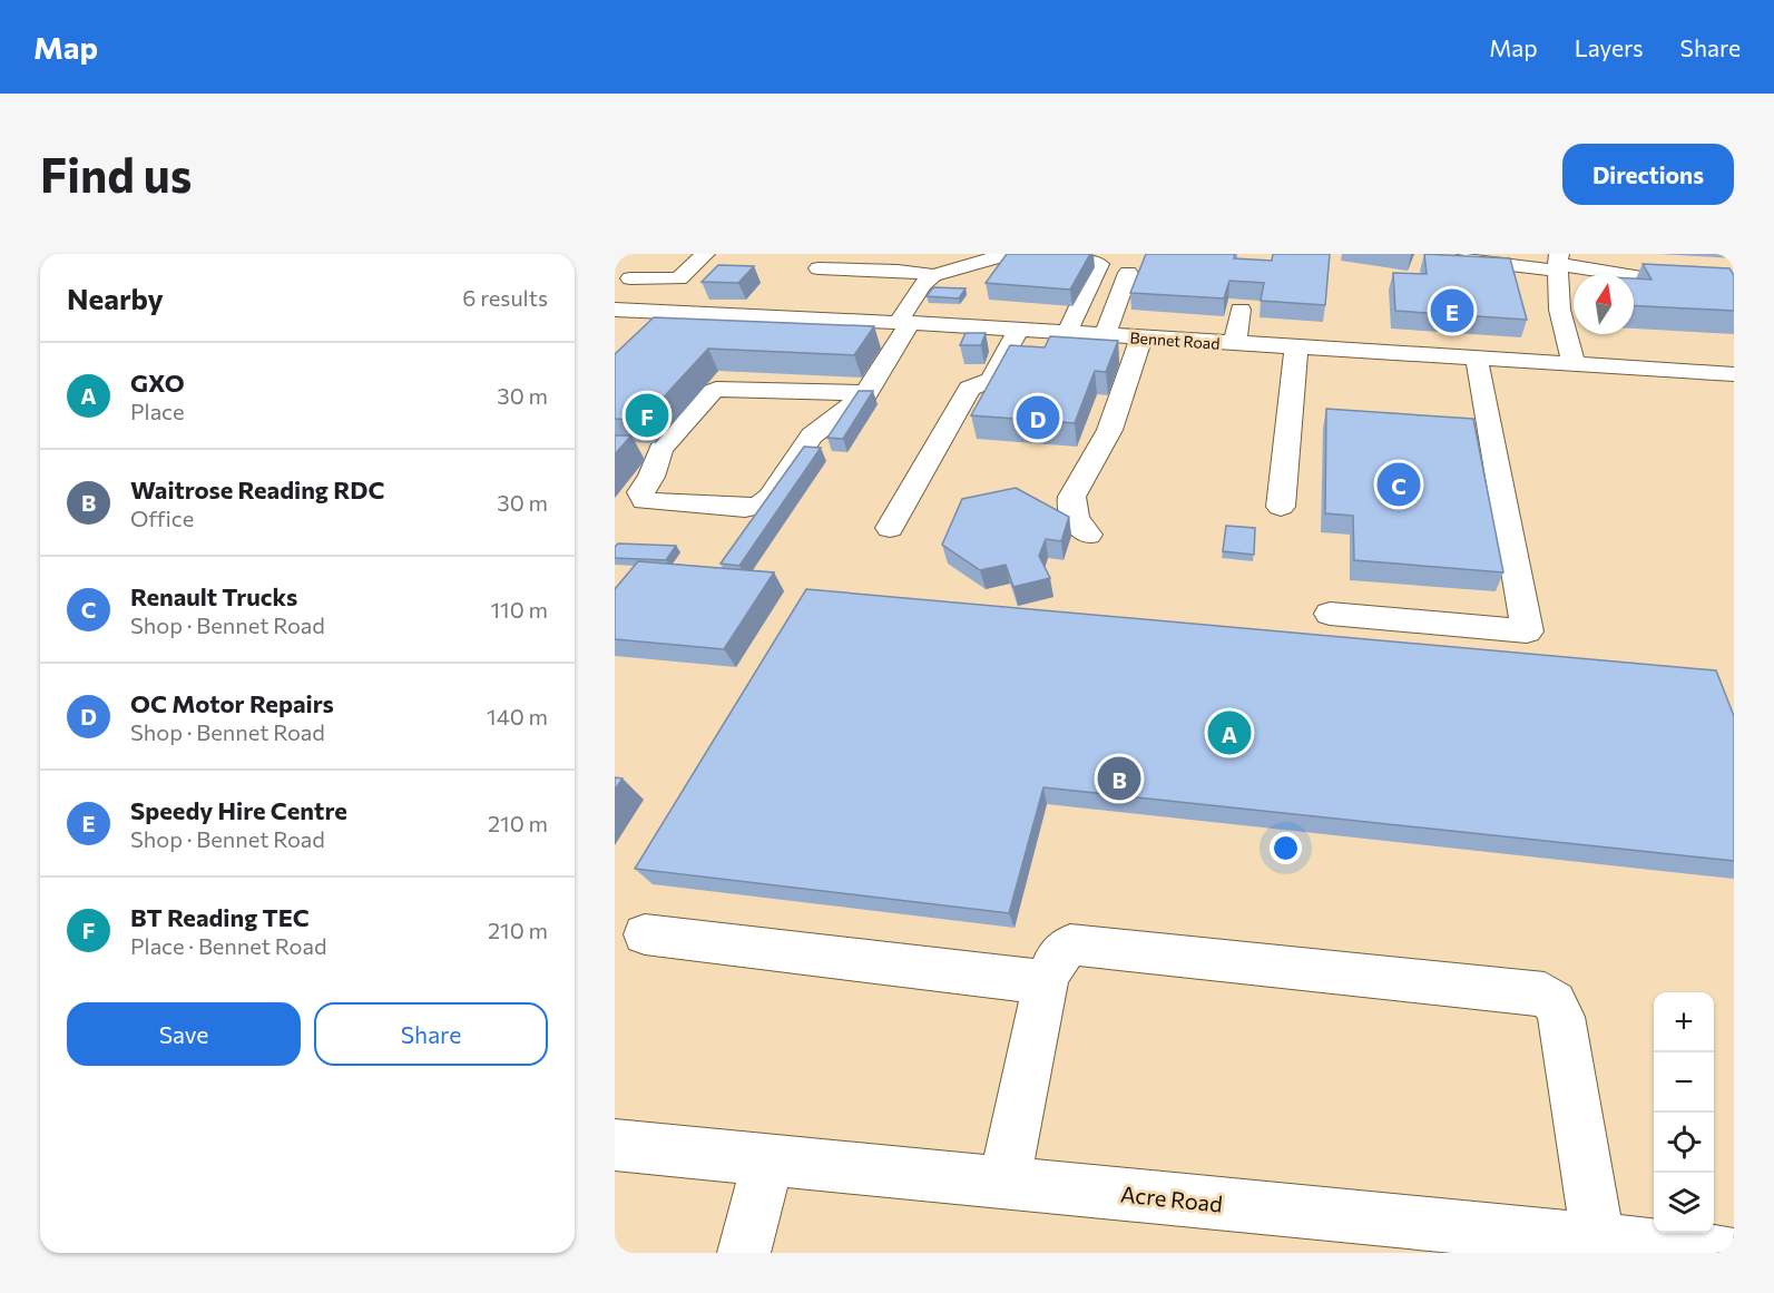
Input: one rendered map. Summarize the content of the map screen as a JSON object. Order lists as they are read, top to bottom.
{
  "streets": {
    "street": ["Bennet Road", "Acre Road"]
  },
  "north": "top",
  "page": {
    "header": "Map",
    "nav": ["Map", "Layers", "Share"],
    "buttons": [
      "Directions",
      ["Save", "Share"]
    ],
    "title": "Find us",
    "heading": ["Nearby", "6 results"],
    "pins": [
      "E",
      "F",
      "D",
      "C",
      "A",
      "B"
    ],
    "list": [
      {
        "mark": "A",
        "name": "GXO",
        "note": "Place",
        "value": "30 m"
      },
      {
        "mark": "B",
        "name": "Waitrose Reading RDC",
        "note": "Office",
        "value": "30 m"
      },
      {
        "mark": "C",
        "name": "Renault Trucks",
        "note": "Shop · Bennet Road",
        "value": "110 m"
      },
      {
        "mark": "D",
        "name": "OC Motor Repairs",
        "note": "Shop · Bennet Road",
        "value": "140 m"
      },
      {
        "mark": "E",
        "name": "Speedy Hire Centre",
        "note": "Shop · Bennet Road",
        "value": "210 m"
      },
      {
        "mark": "F",
        "name": "BT Reading TEC",
        "note": "Place · Bennet Road",
        "value": "210 m"
      }
    ],
    "map_buttons": ["+", "−"]
  }
}
